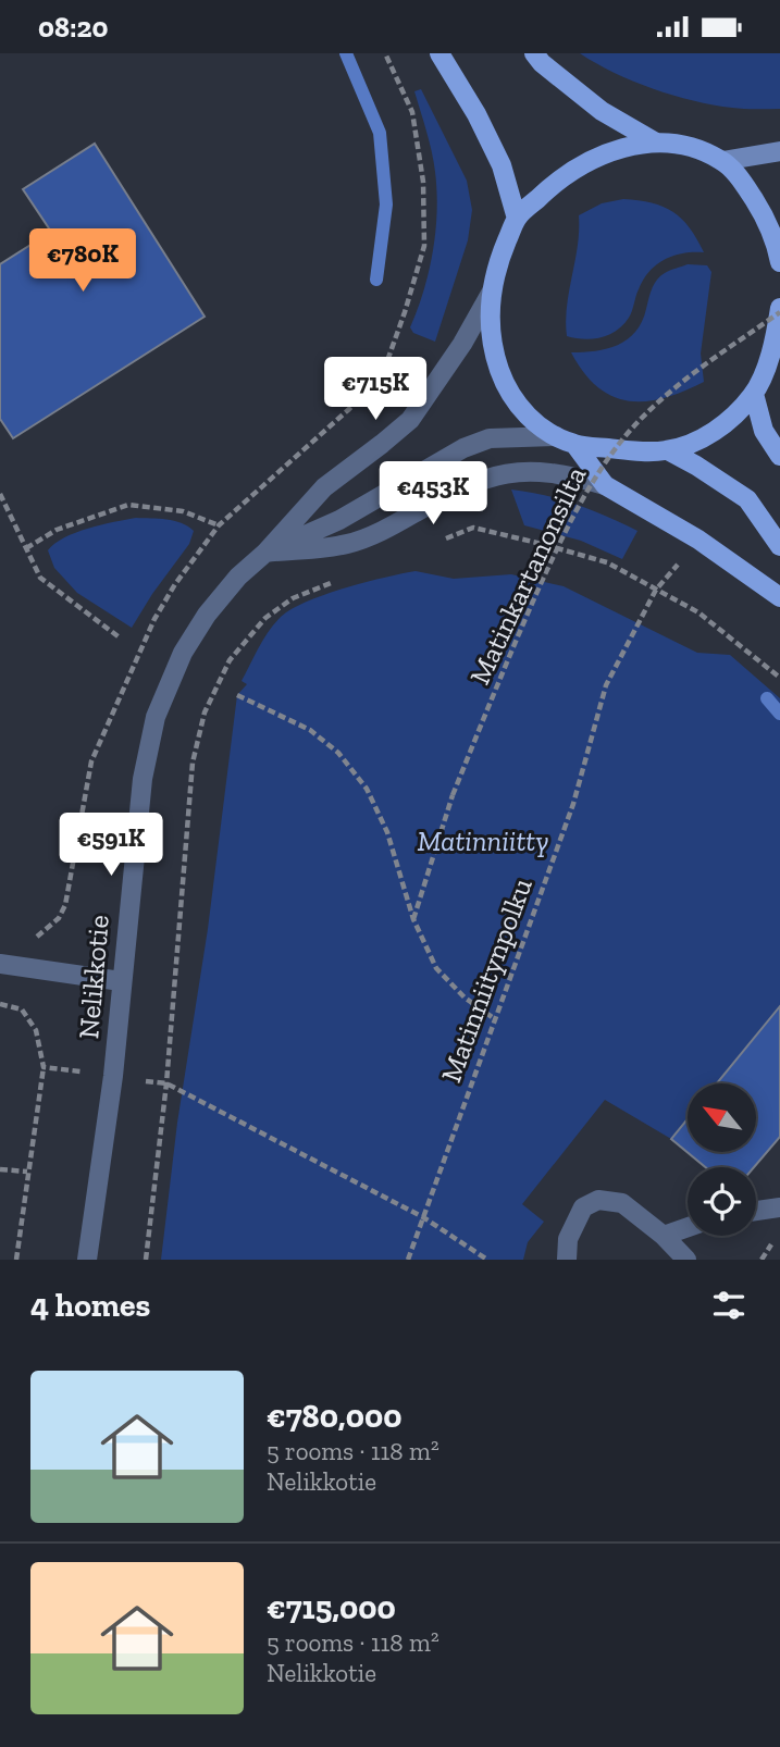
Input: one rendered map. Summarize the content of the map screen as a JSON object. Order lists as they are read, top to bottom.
{
  "streets": {
    "street": ["Nelikkotie"],
    "path": ["Matinkartanonsilta", "Matinniitynpolku"]
  },
  "parks": ["Matinniitty"],
  "north": "top left",
  "page": {
    "status": "08:20",
    "price": [
      "€780K",
      "€715K",
      "€453K",
      "€591K"
    ],
    "heading": "4 homes",
    "list": [
      {
        "name": "€780,000",
        "note": "5 rooms · 118 m² · Nelikkotie"
      },
      {
        "name": "€715,000",
        "note": "5 rooms · 118 m² · Nelikkotie"
      }
    ]
  }
}
